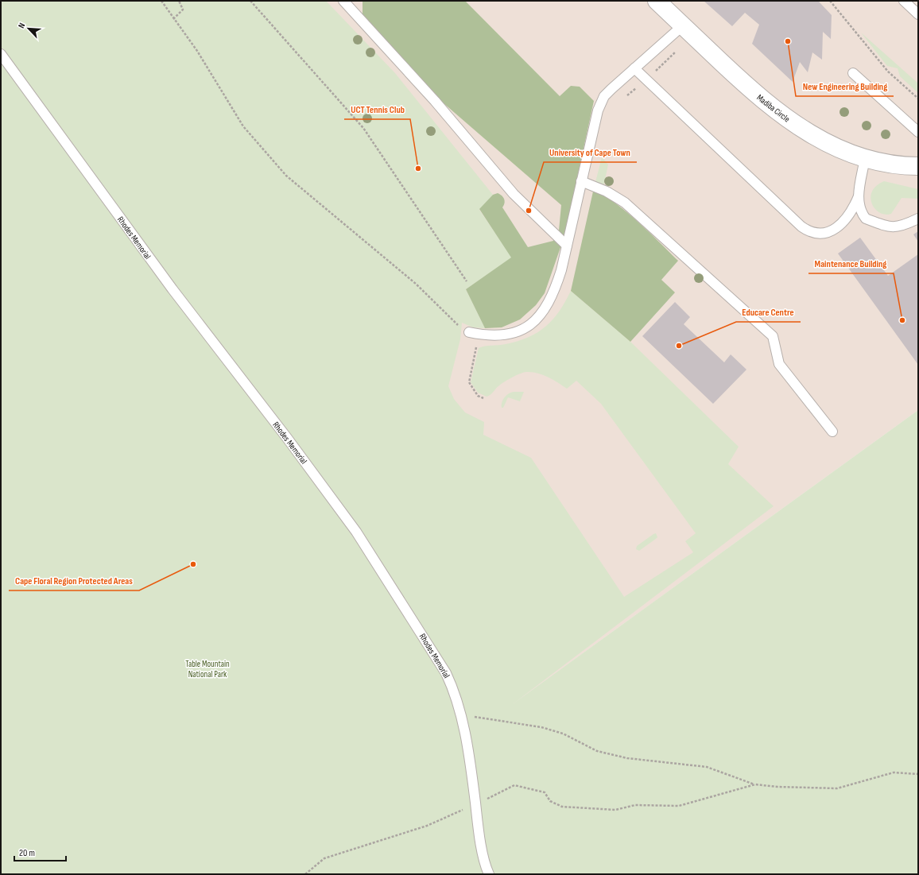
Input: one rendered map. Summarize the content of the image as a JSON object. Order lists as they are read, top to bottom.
{
  "streets": {
    "street": ["Madiba Circle"],
    "lane": ["Rhodes Memorial"]
  },
  "parks": ["Table Mountain National Park"],
  "places": [
    "New Engineering Building",
    "UCT Tennis Club",
    "University of Cape Town",
    "Maintenance Building",
    "Educare Centre",
    "Cape Floral Region Protected Areas"
  ],
  "scale_bar": "20 m",
  "north": "top left"
}
